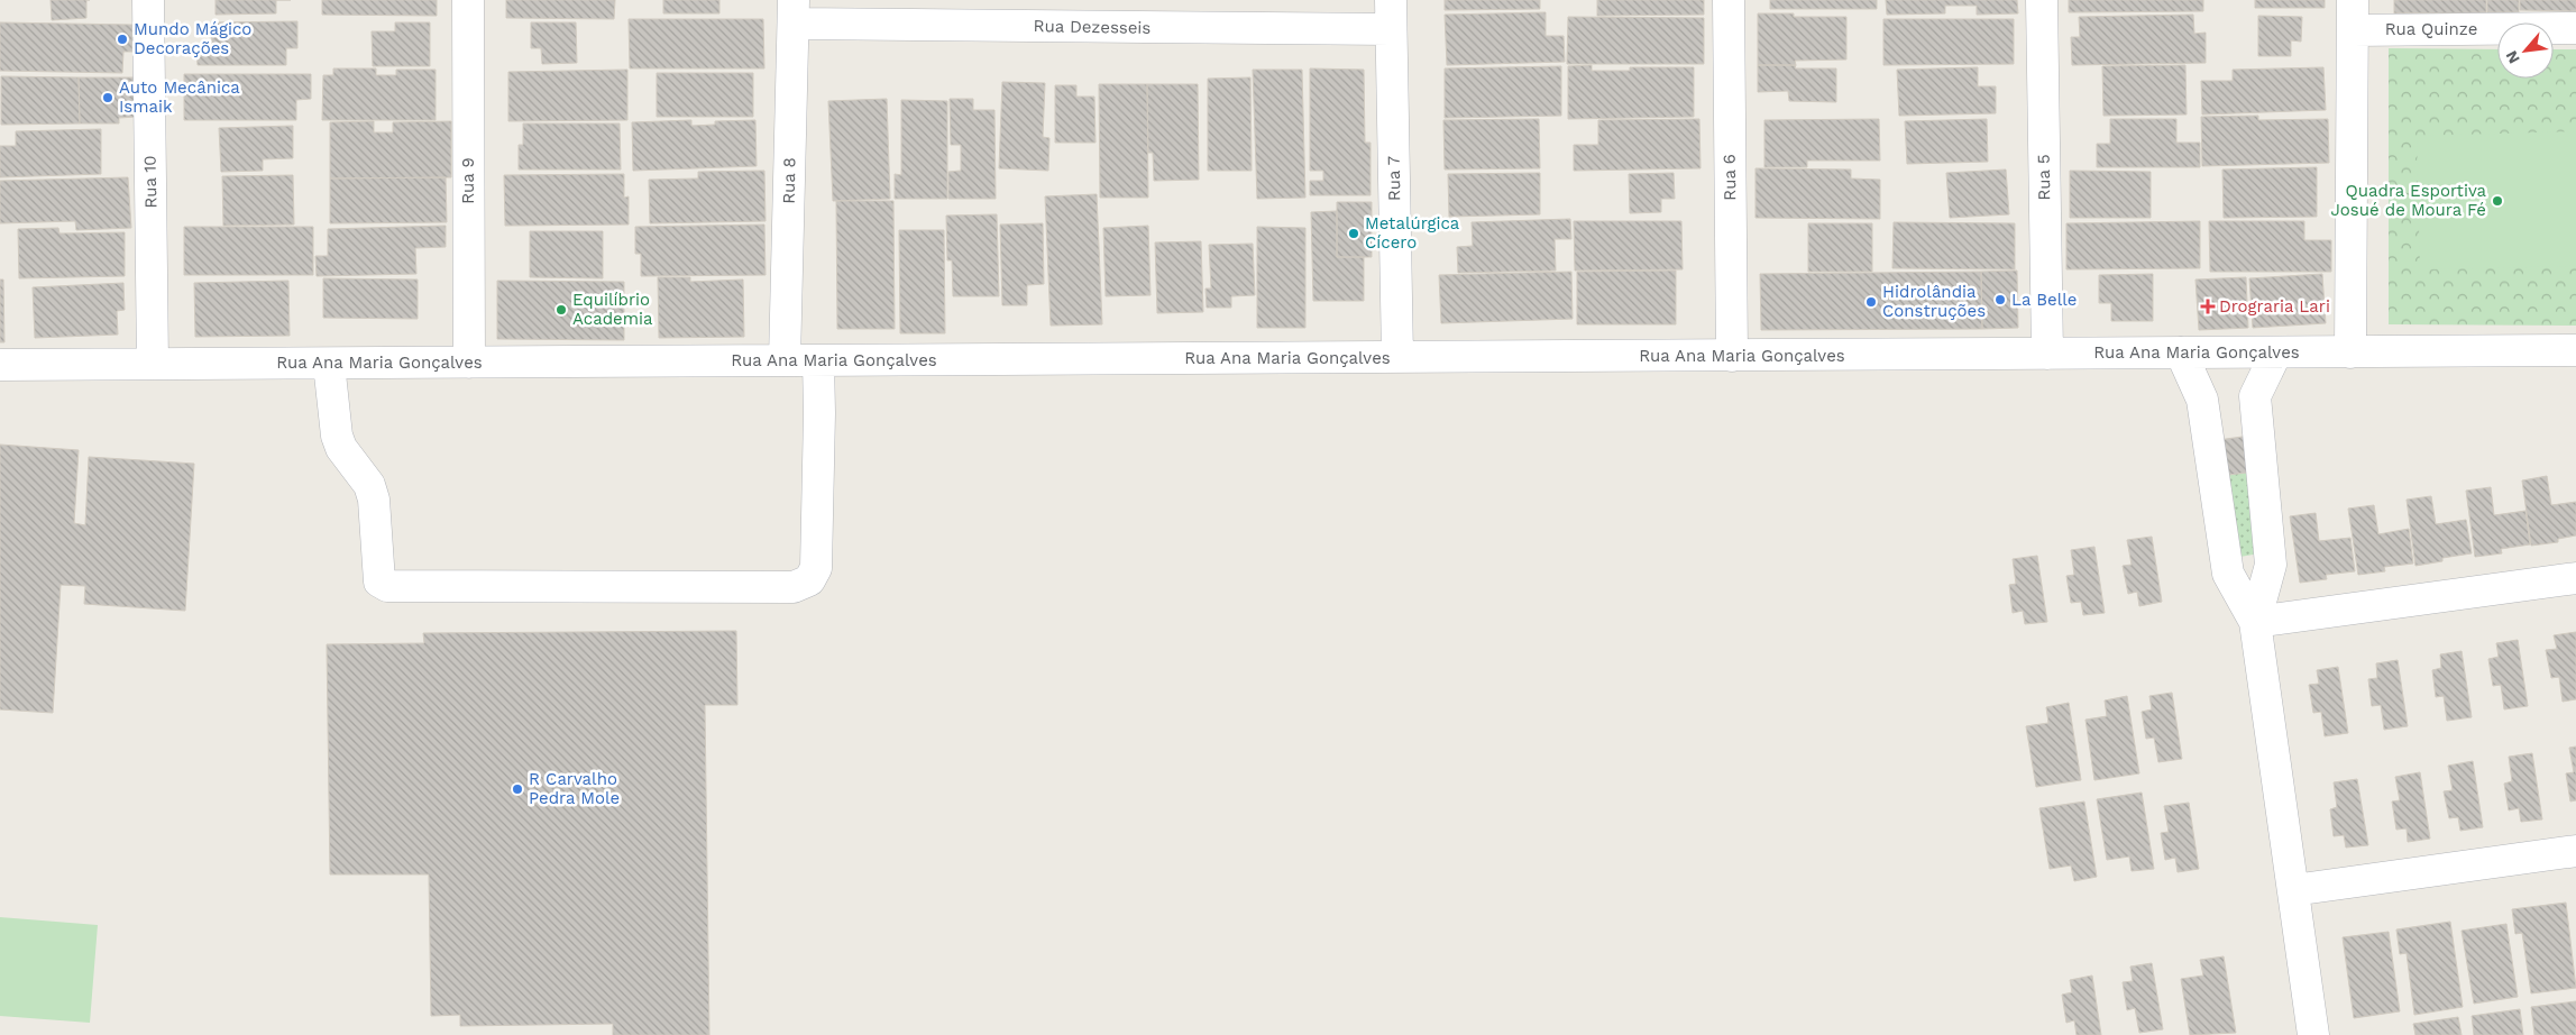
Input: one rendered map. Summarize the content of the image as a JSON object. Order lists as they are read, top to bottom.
{
  "streets": {
    "street": [
      "Rua Dezesseis",
      "Rua Quinze",
      "Rua 6",
      "Rua 5",
      "Rua 7",
      "Rua 9",
      "Rua 8",
      "Rua 10",
      "Rua Ana Maria Gonçalves"
    ]
  },
  "crossings": [
    ["Rua Dezesseis", "Rua 7"],
    ["Rua Dezesseis", "Rua 8"],
    ["Rua 6", "Rua Ana Maria Gonçalves"],
    ["Rua 5", "Rua Ana Maria Gonçalves"],
    ["Rua 7", "Rua Ana Maria Gonçalves"],
    ["Rua 9", "Rua Ana Maria Gonçalves"],
    ["Rua 8", "Rua Ana Maria Gonçalves"],
    ["Rua 10", "Rua Ana Maria Gonçalves"]
  ],
  "places": {
    "other": [
      "Mundo Mágico Decorações",
      "Auto Mecânica Ismaik",
      "Quadra Esportiva Josué de Moura Fé",
      "Metalúrgica Cícero",
      "La Belle",
      "Hidrolândia Construções",
      "Equilíbrio Academia",
      "R Carvalho Pedra Mole"
    ],
    "health": ["Drograria Lari"]
  },
  "north": "bottom left"
}
